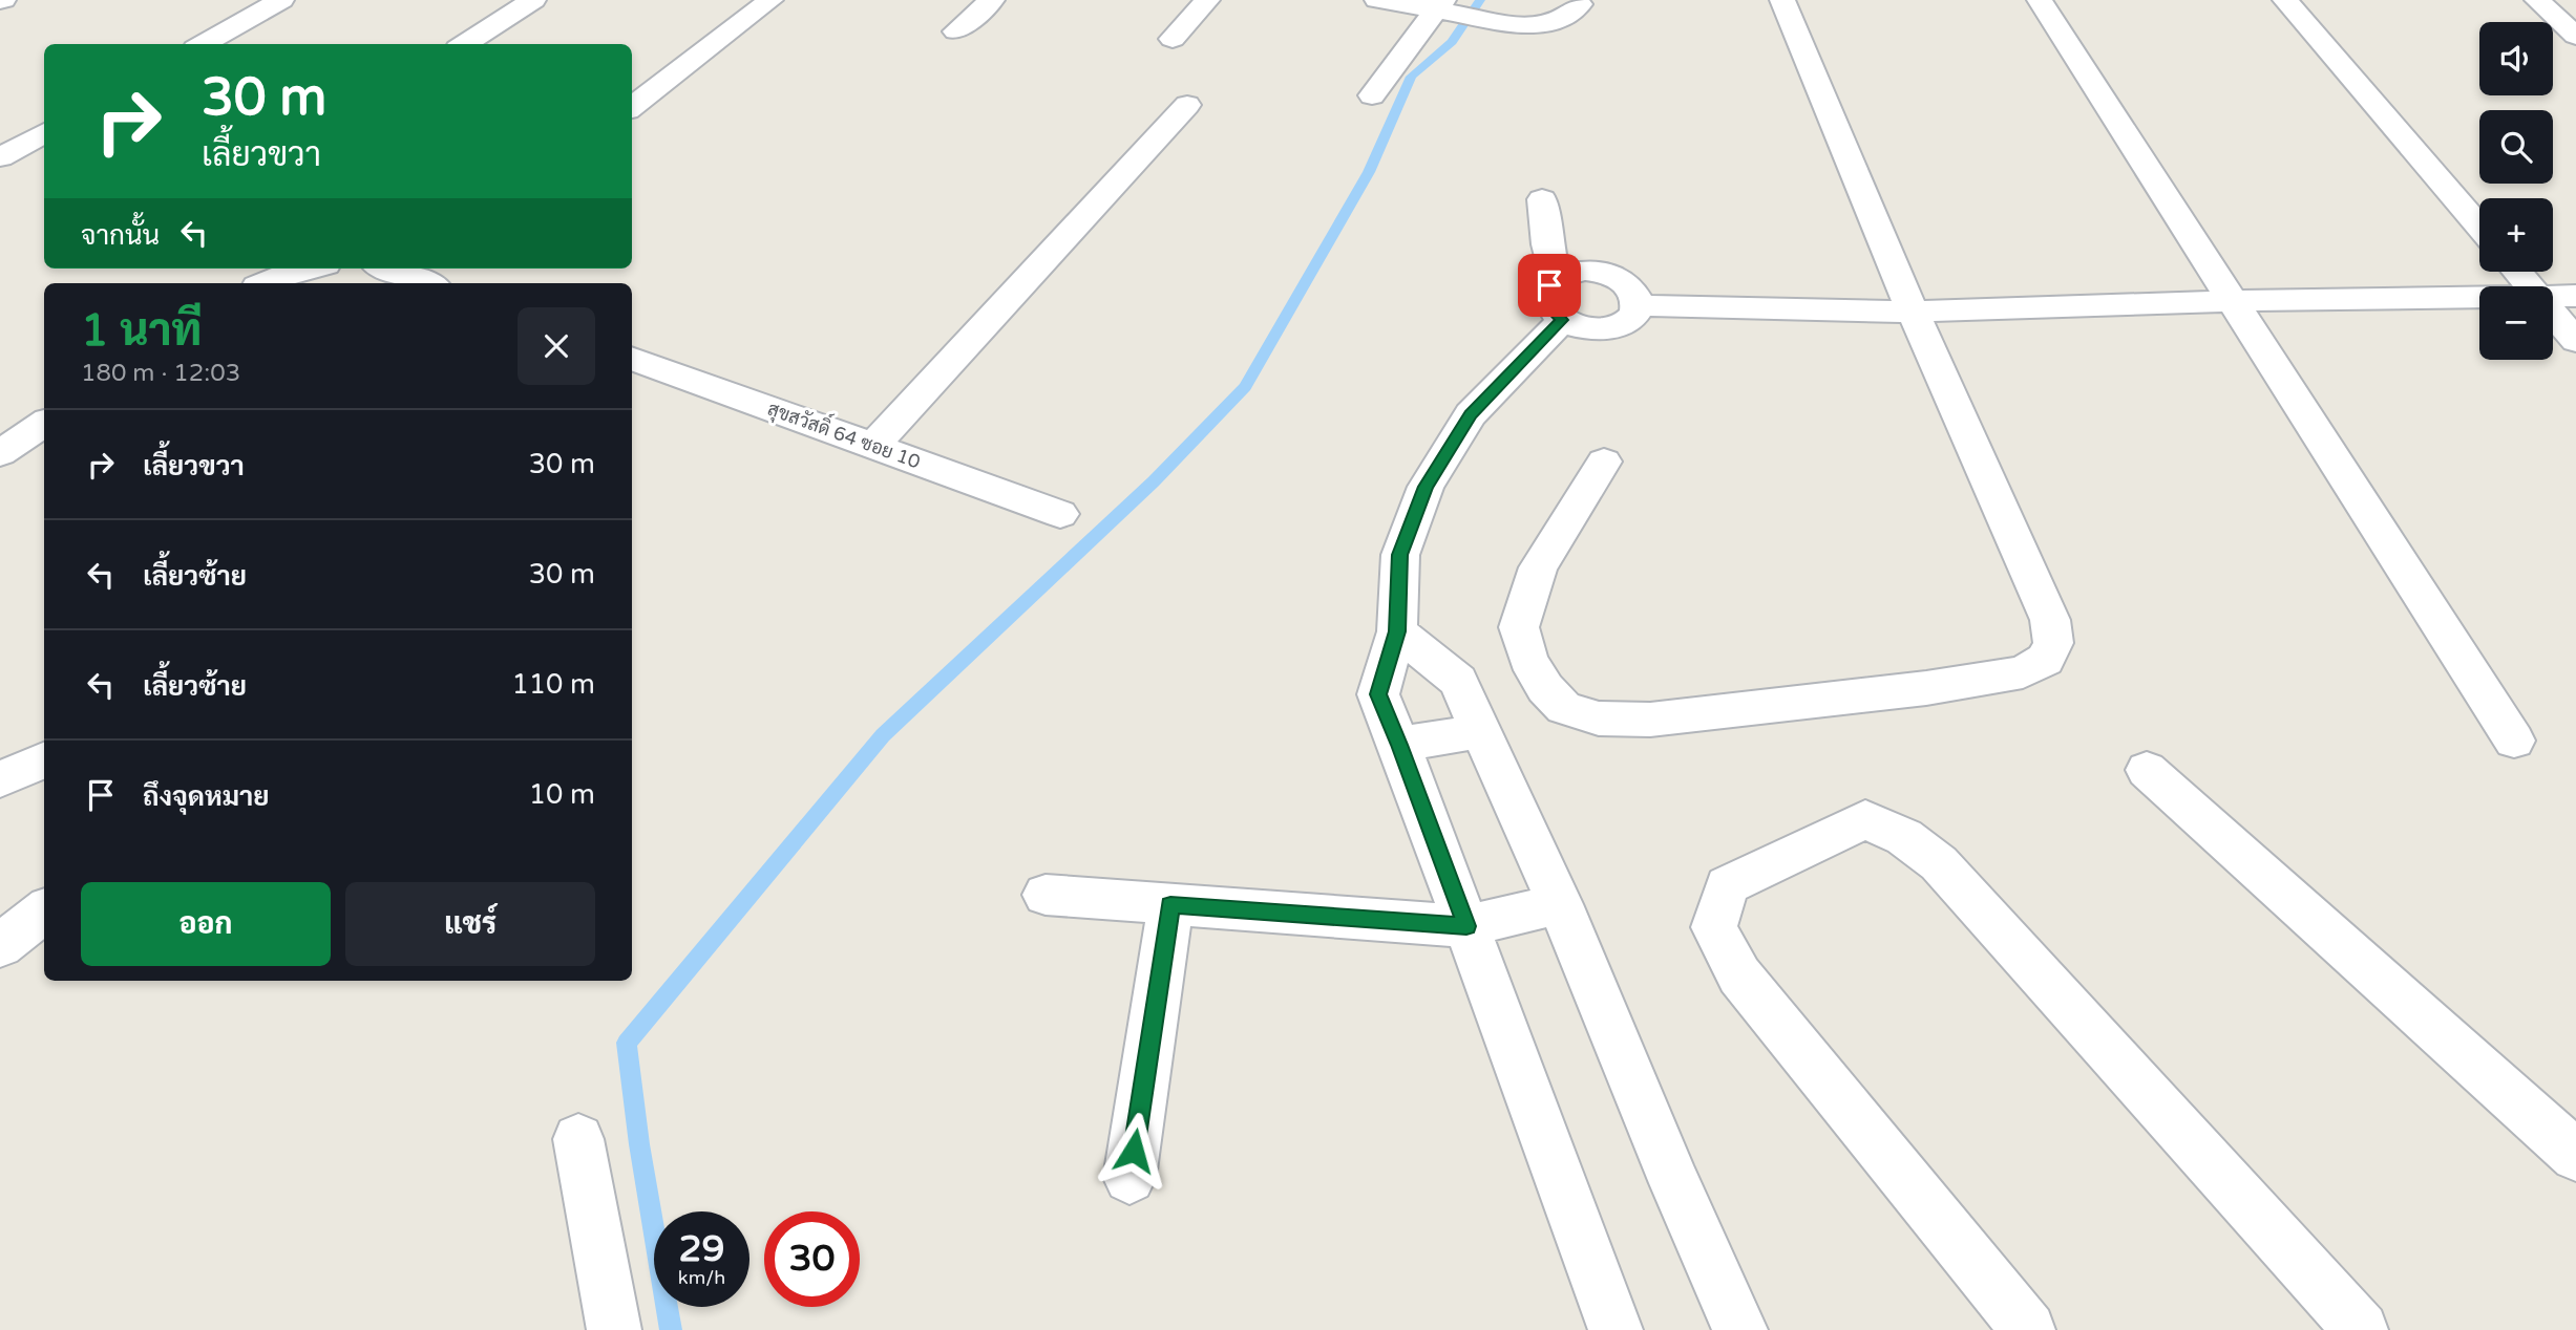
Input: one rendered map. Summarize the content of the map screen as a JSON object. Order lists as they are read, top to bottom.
{
  "streets": {
    "street": ["สุขสวัสดิ์ 64 ซอย 10"]
  },
  "page": {
    "map_buttons": ["+", "−"],
    "turn": ["30 m", "เลี้ยวขวา"],
    "then": "จากนั้น",
    "heading": ["1 นาที", "180 m · 12:03"],
    "list": [
      {
        "name": "เลี้ยวขวา",
        "value": "30 m"
      },
      {
        "name": "เลี้ยวซ้าย",
        "value": "30 m"
      },
      {
        "name": "เลี้ยวซ้าย",
        "value": "110 m"
      },
      {
        "name": "ถึงจุดหมาย",
        "value": "10 m"
      }
    ],
    "buttons": ["ออก", "แชร์"],
    "speed": "29 km/h",
    "limit": "30"
  }
}
